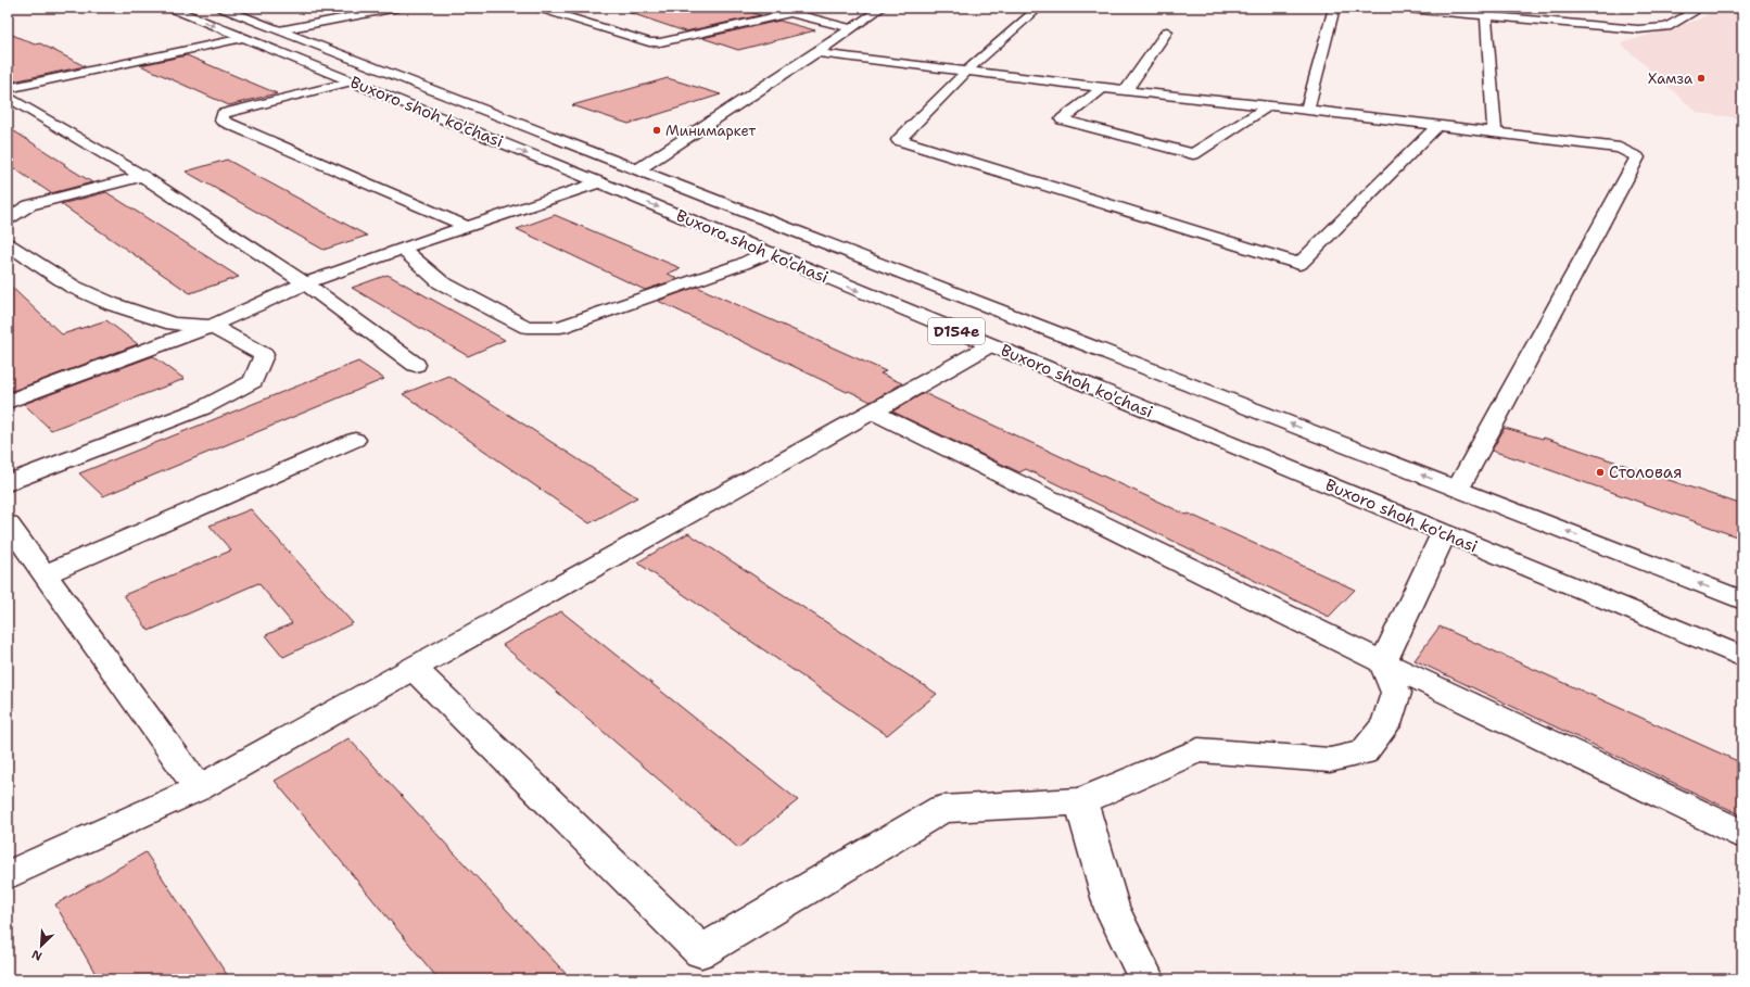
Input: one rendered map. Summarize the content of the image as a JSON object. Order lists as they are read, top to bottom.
{
  "streets": {
    "street": ["Buxoro shoh ko'chasi", "D154e"]
  },
  "places": ["Хамза", "Минимаркет", "Столовая"],
  "north": "bottom left"
}
